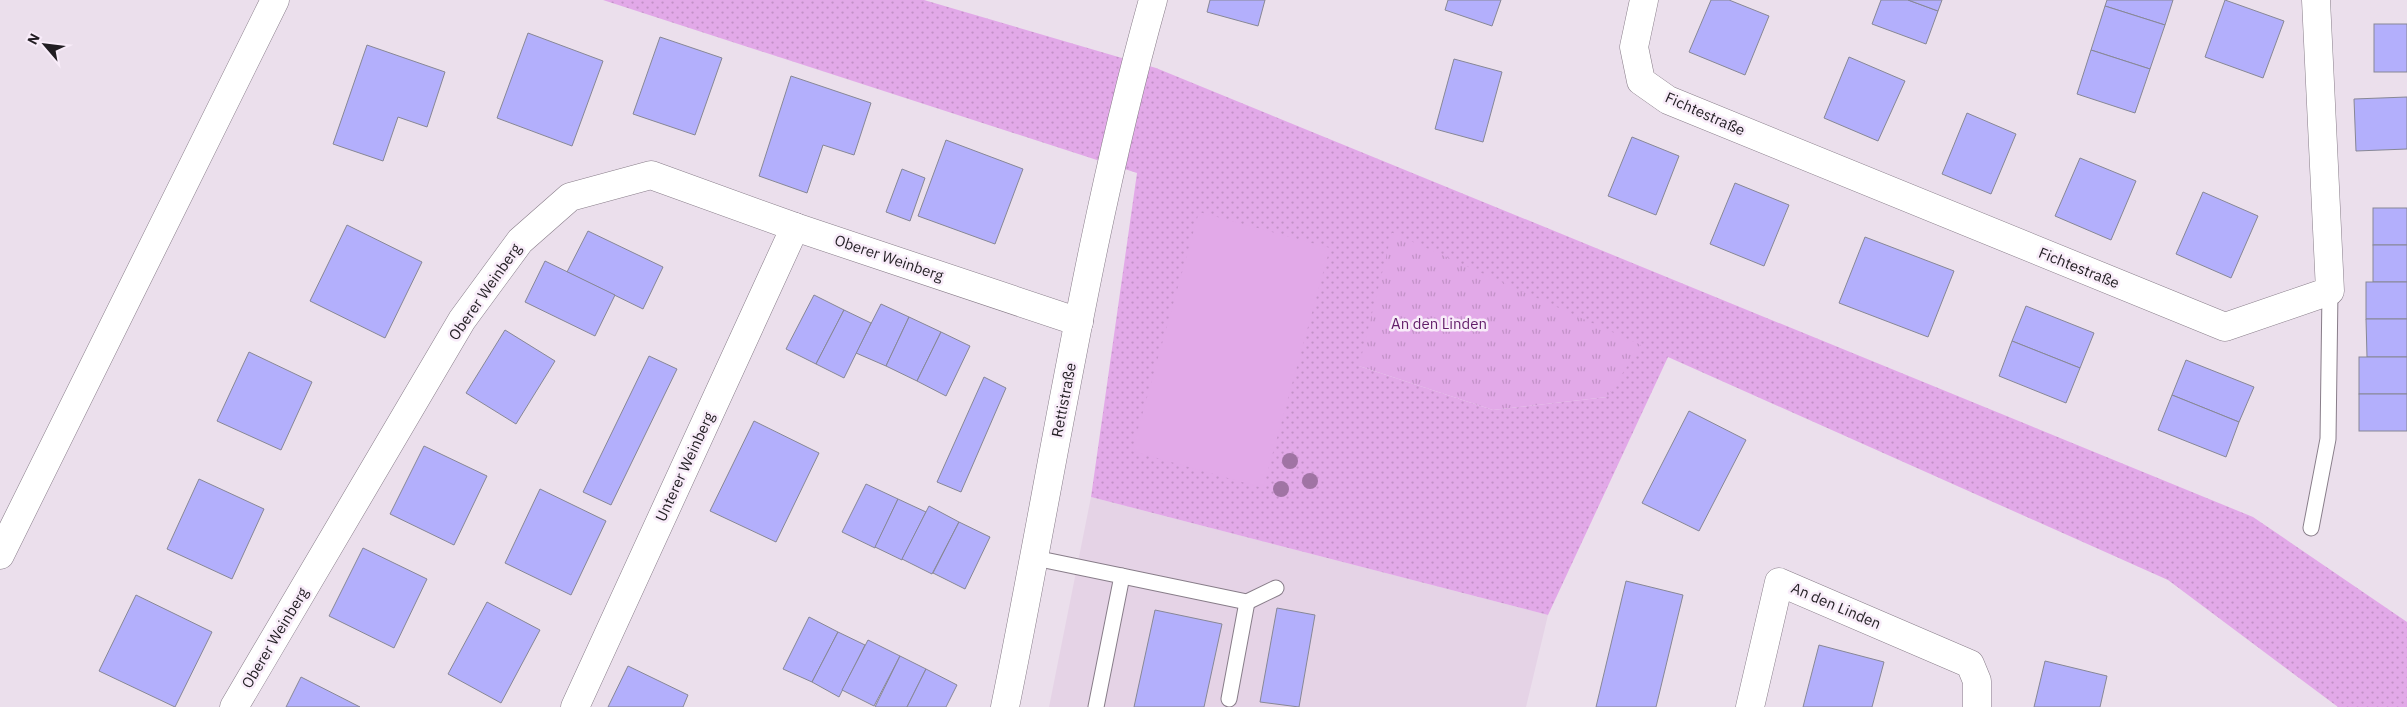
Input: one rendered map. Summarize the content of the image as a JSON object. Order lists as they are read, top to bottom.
{
  "streets": {
    "street": [
      "Fichtestraße",
      "Oberer Weinberg",
      "Rettistraße",
      "Unterer Weinberg",
      "An den Linden"
    ]
  },
  "crossings": [
    ["Oberer Weinberg", "Rettistraße"],
    ["Oberer Weinberg", "Unterer Weinberg"]
  ],
  "parks": ["An den Linden"],
  "north": "top left"
}
